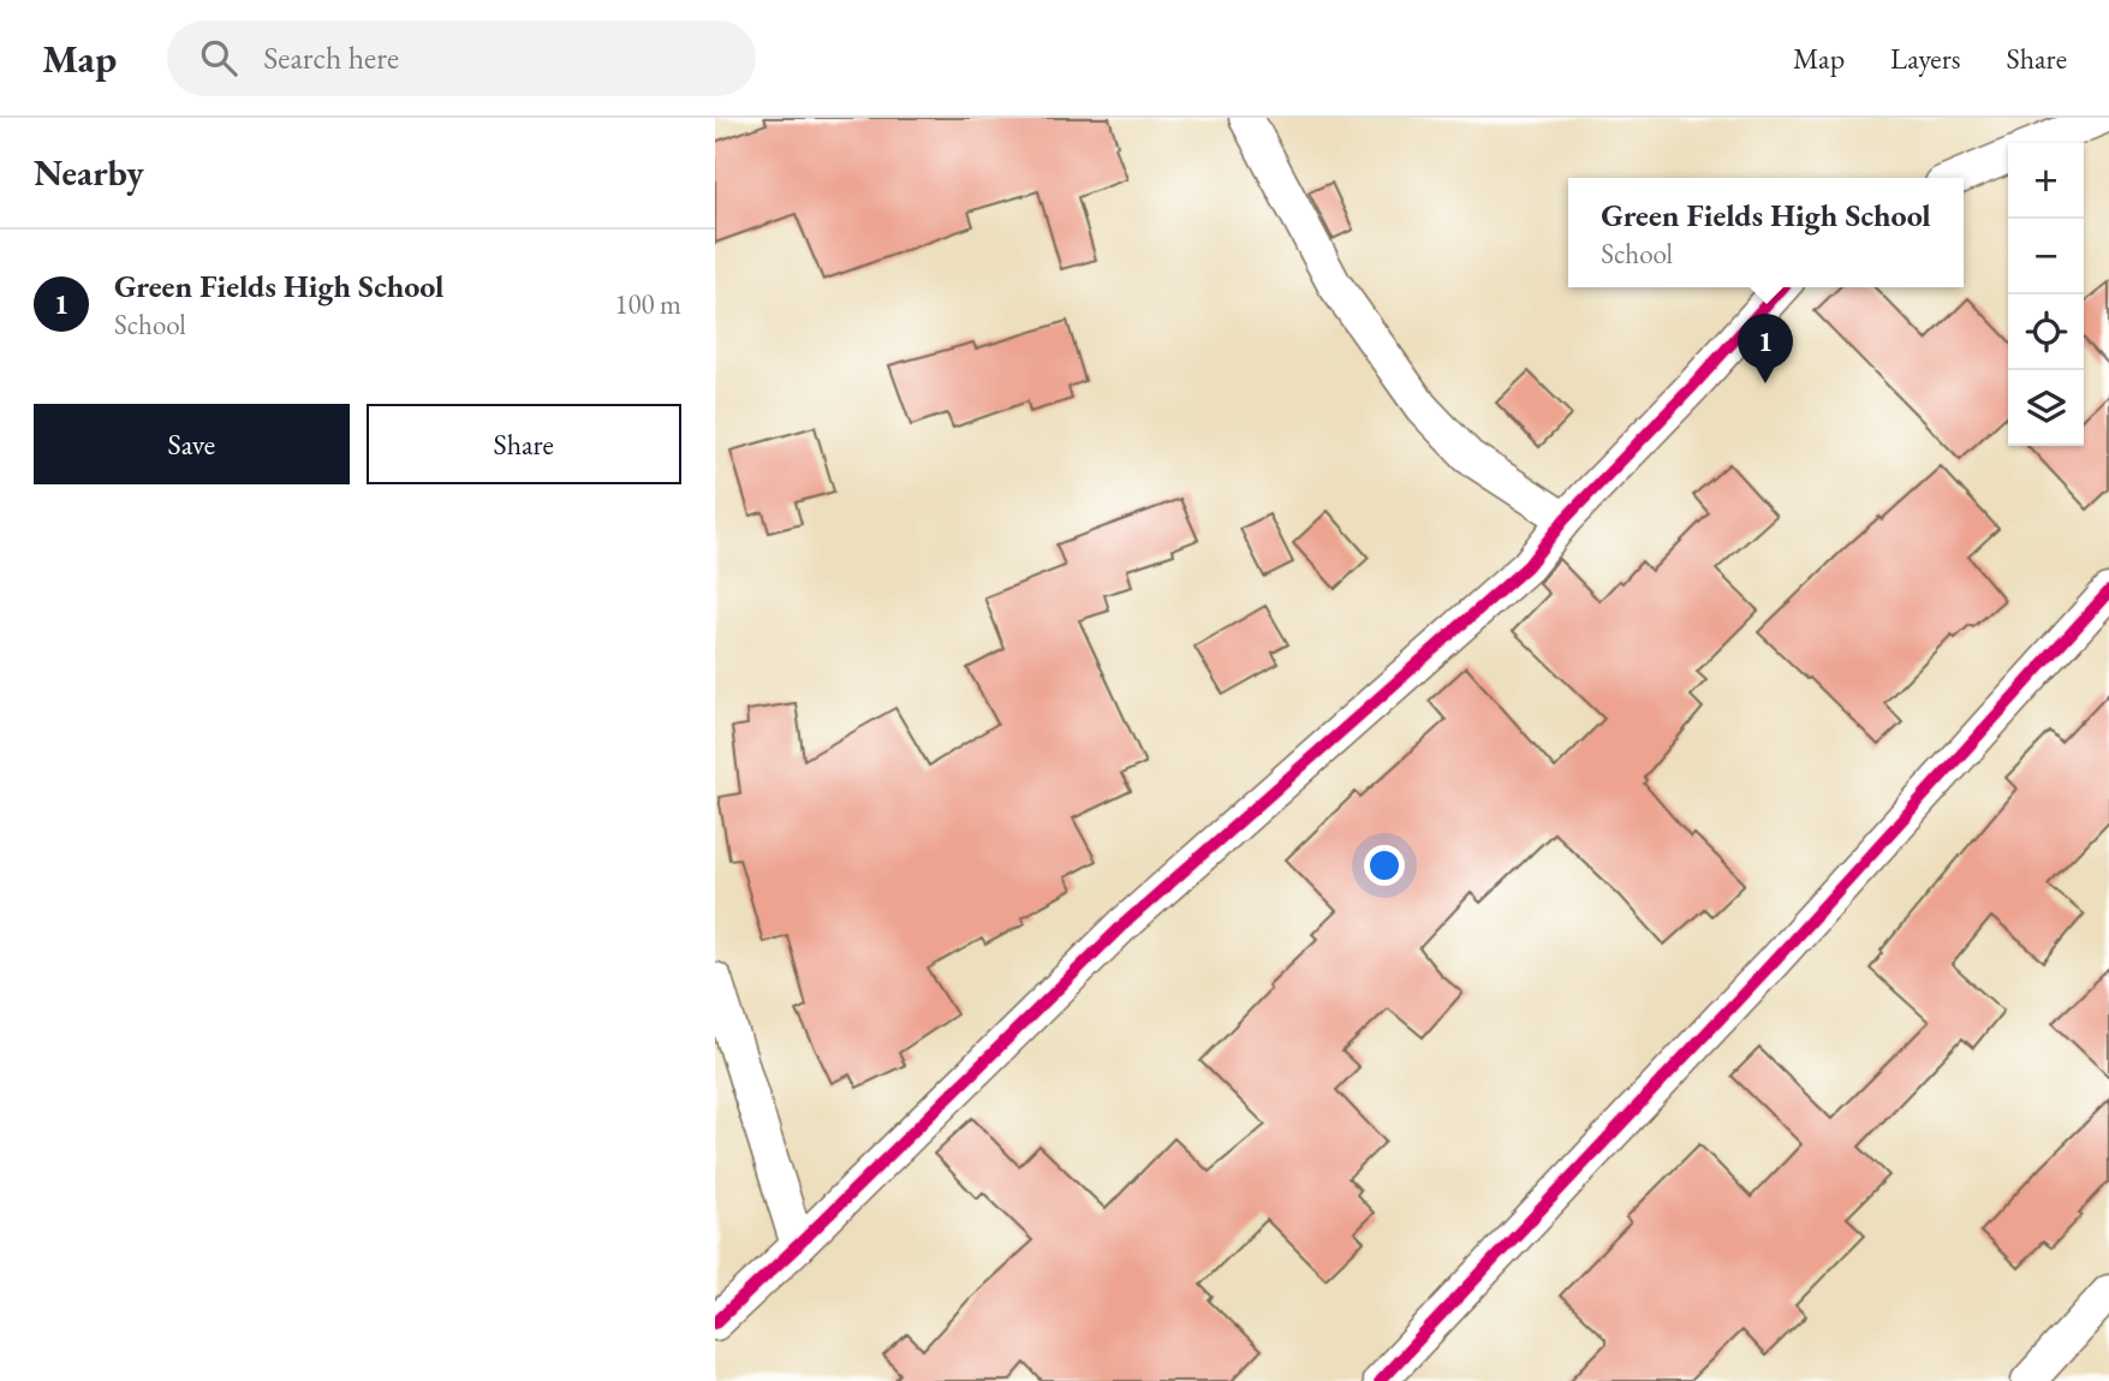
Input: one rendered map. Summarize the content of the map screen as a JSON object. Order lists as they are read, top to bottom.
{
  "page": {
    "header": "Map",
    "search": "Search here",
    "nav": ["Map", "Layers", "Share"],
    "heading": "Nearby",
    "map_buttons": ["+", "−"],
    "popup": ["Green Fields High School", "School"],
    "list": [
      {
        "mark": "1",
        "name": "Green Fields High School",
        "note": "School",
        "value": "100 m"
      }
    ],
    "pins": "1",
    "buttons": ["Save", "Share"]
  }
}
